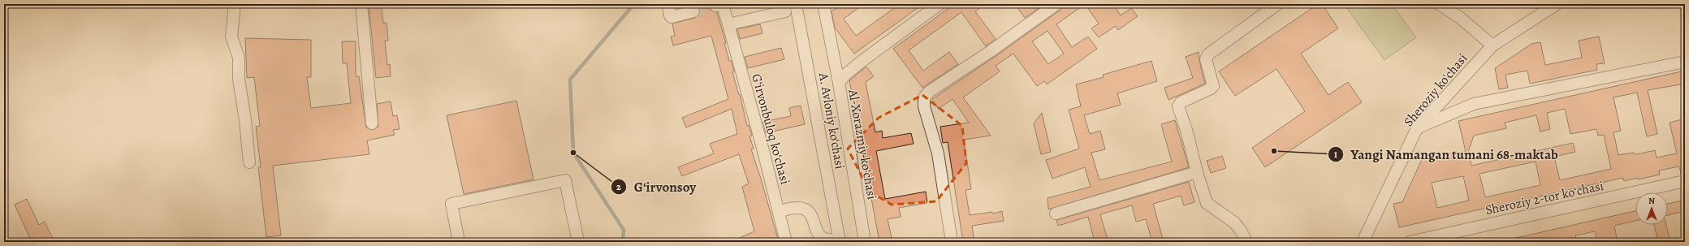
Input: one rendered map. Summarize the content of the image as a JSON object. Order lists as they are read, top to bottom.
{
  "streets": {
    "street": [
      "Sheroziy ko'chasi",
      "A. Avloniy ko‘chasi",
      "Gʻirvonbuloq koʻchasi",
      "Al-Xorazmiy koʻchasi",
      "Sheroziy 2-tor koʻchasi"
    ]
  },
  "places": ["Yangi Namangan tumani 68-maktab", "G‘irvonsoy"],
  "north": "top"
}
